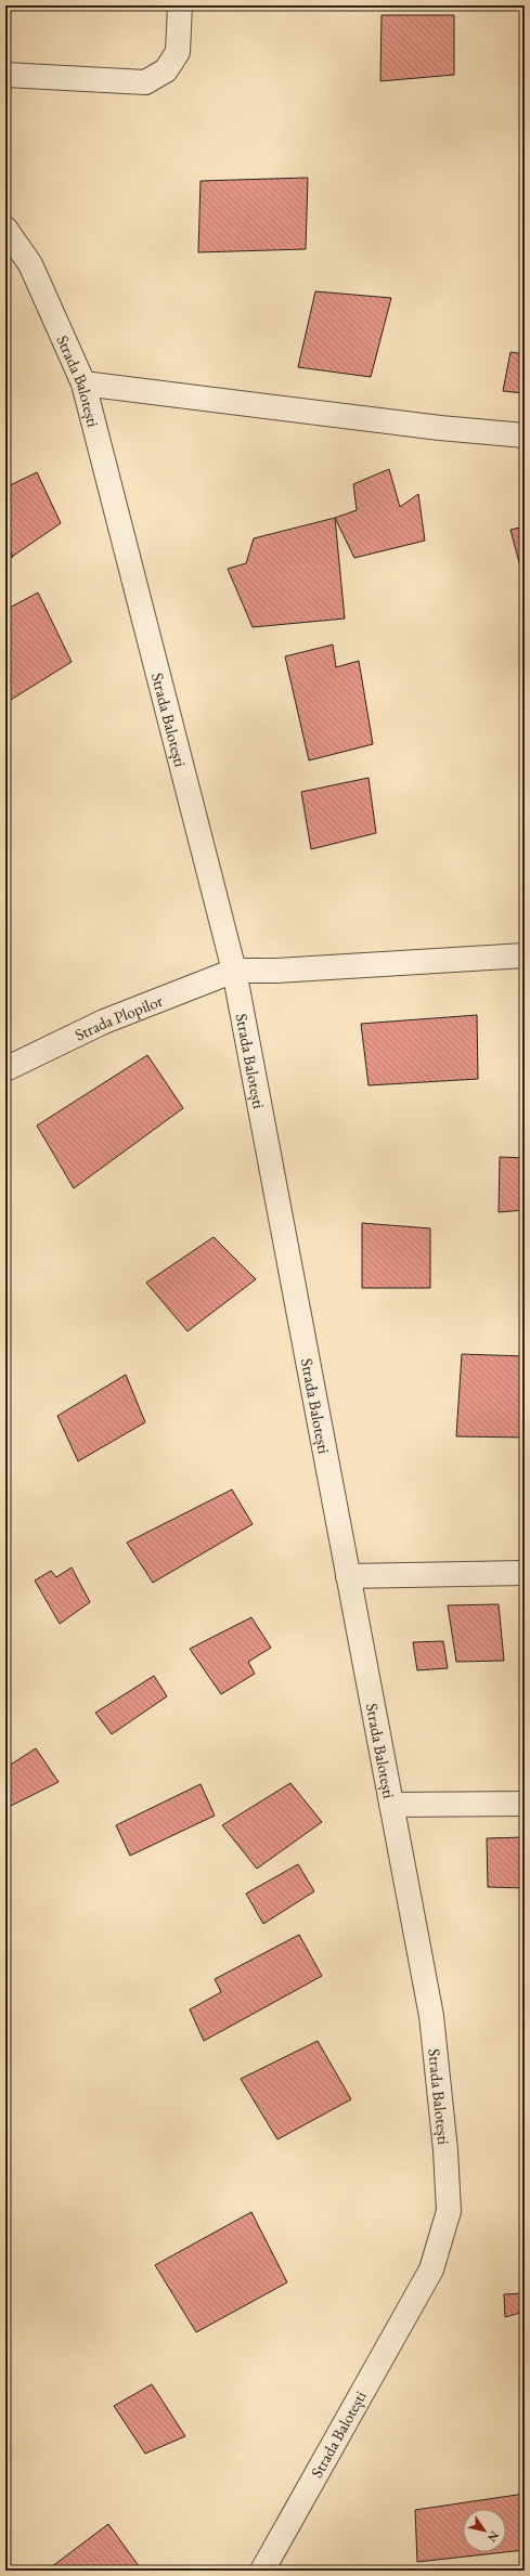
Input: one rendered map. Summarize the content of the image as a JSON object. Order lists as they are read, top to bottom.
{
  "streets": {
    "street": ["Strada Balotești", "Strada Plopilor"]
  },
  "crossings": [
    ["Strada Balotești", "Strada Plopilor"]
  ],
  "north": "bottom right"
}
